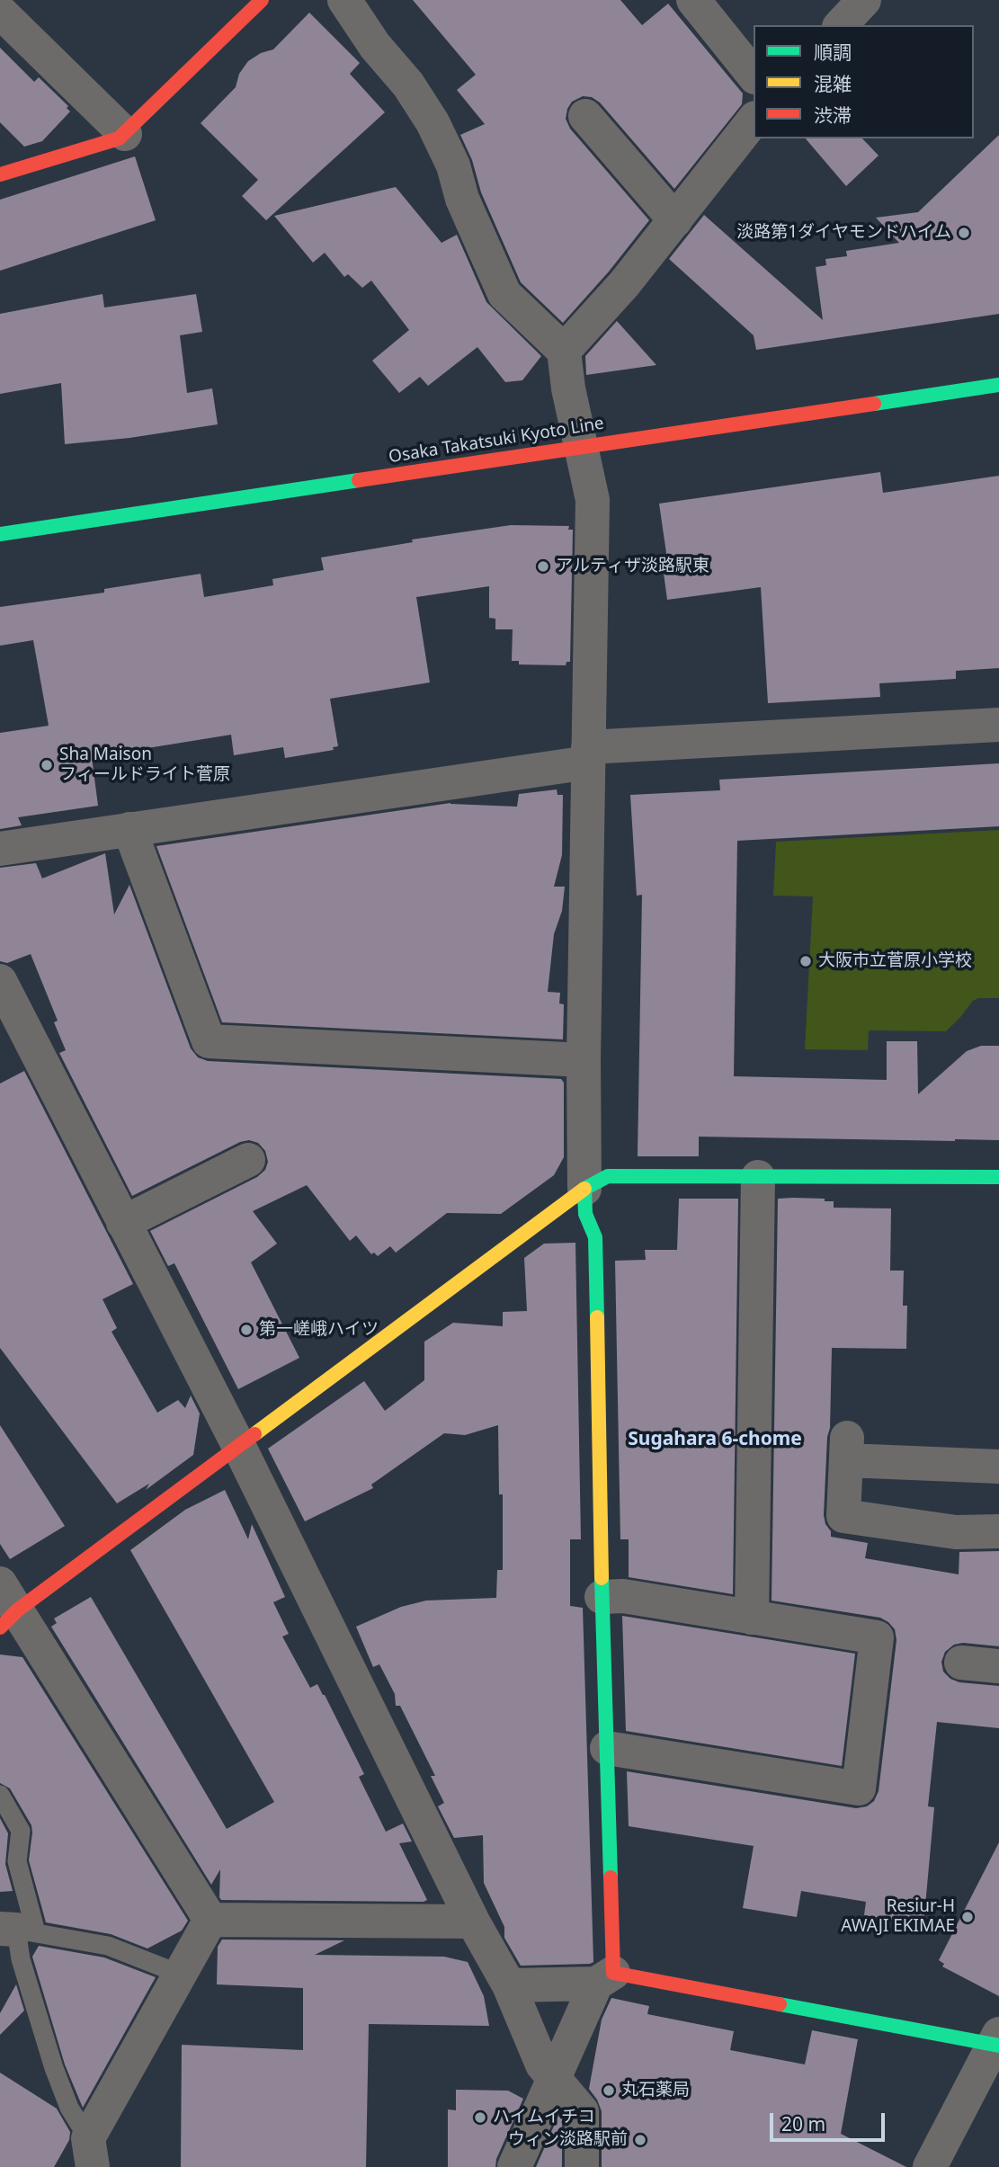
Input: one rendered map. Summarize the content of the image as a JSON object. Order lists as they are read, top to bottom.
{
  "streets": {
    "street": ["Osaka Takatsuki Kyoto Line"]
  },
  "districts": ["Sugahara 6-chome"],
  "places": [
    "淡路第1ダイヤモンドハイム",
    "アルティザ淡路駅東",
    "Sha Maison フィールドライト菅原",
    "大阪市立菅原小学校",
    "第一嵯峨ハイツ",
    "Resiur-H AWAJI EKIMAE",
    "丸石薬局",
    "ハイムイチコ",
    "ウィン淡路駅前"
  ],
  "legend": ["順調", "混雑", "渋滞"],
  "scale_bar": "20 m"
}
